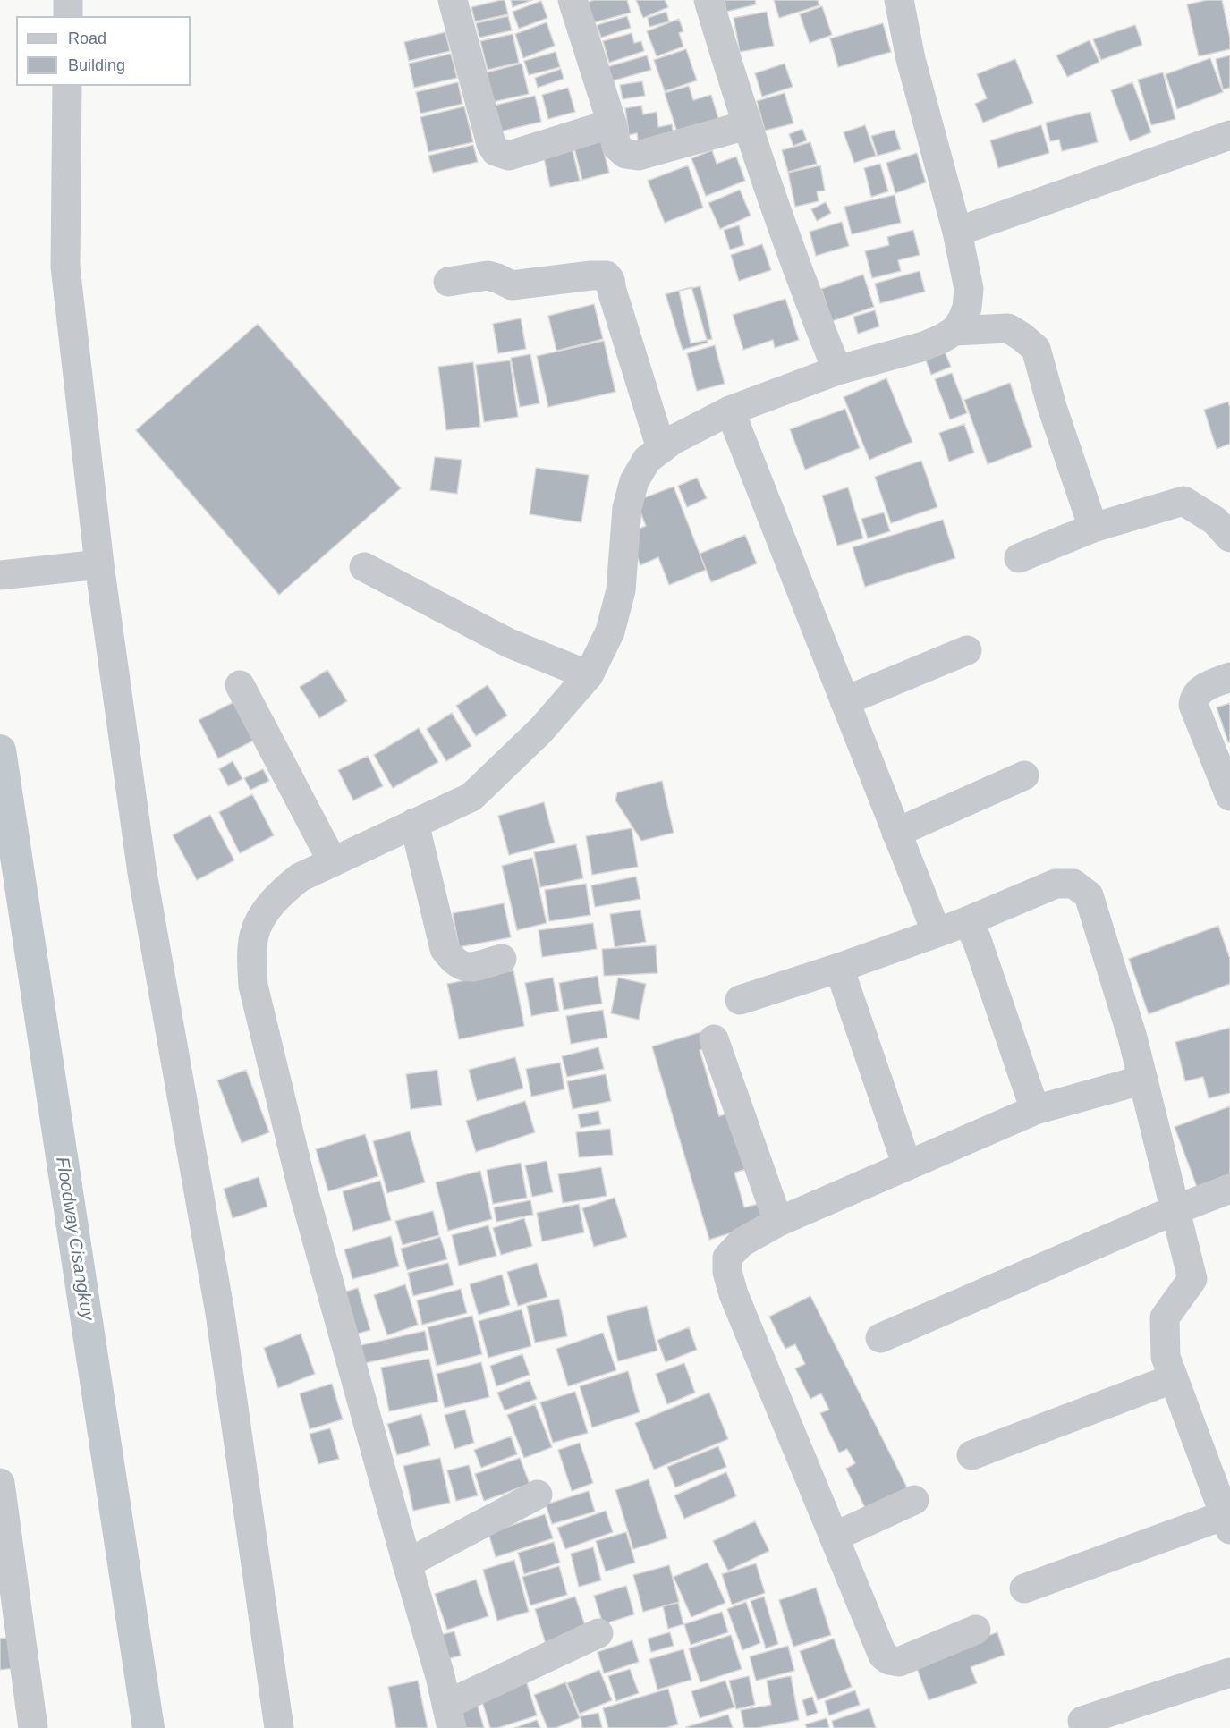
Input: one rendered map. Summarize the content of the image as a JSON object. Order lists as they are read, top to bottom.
{
  "water": ["Floodway Cisangkuy"],
  "legend": ["Road", "Building"]
}
